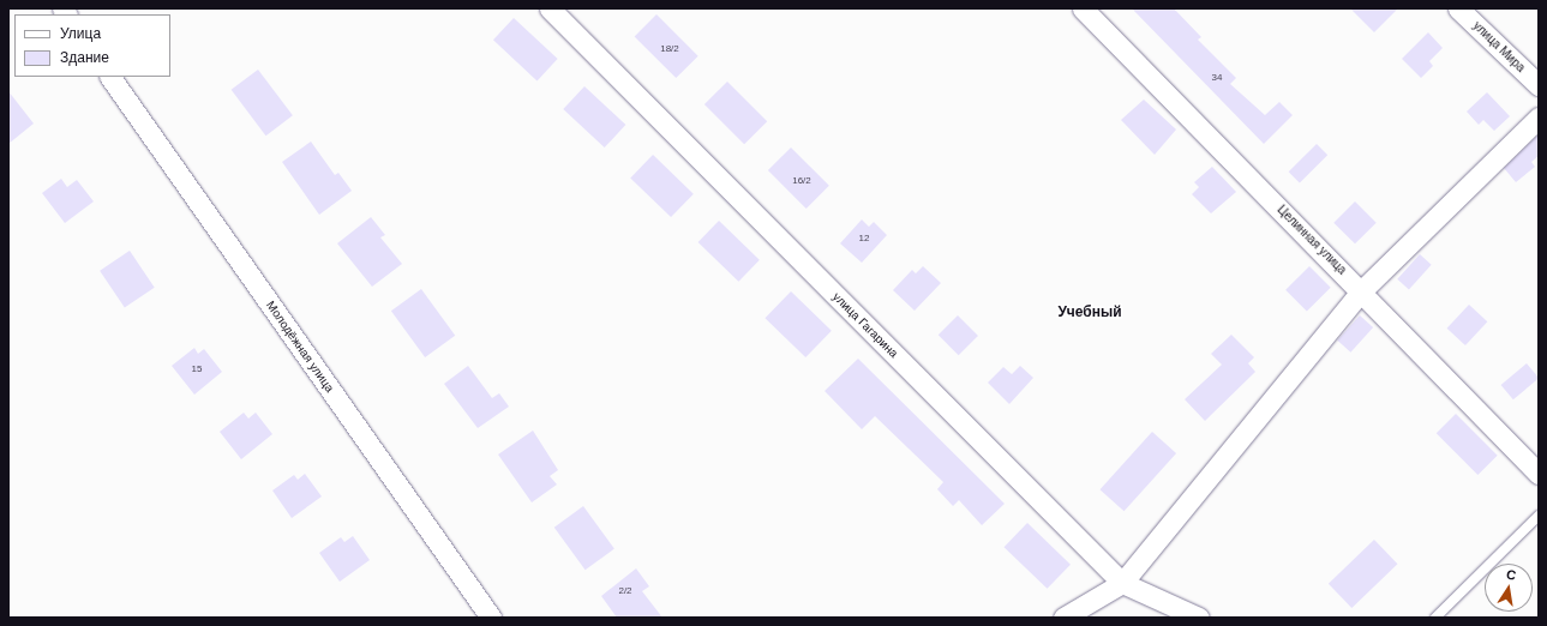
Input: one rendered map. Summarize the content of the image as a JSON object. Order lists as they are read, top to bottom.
{
  "streets": {
    "street": [
      "улица Мира",
      "Целинная улица",
      "улица Гагарина",
      "Молодёжная улица"
    ]
  },
  "districts": ["Учебный"],
  "house_numbers": [
    "18/2",
    "34",
    "16/2",
    "12",
    "15",
    "2/2"
  ],
  "legend": ["Улица", "Здание"],
  "north": "top"
}
